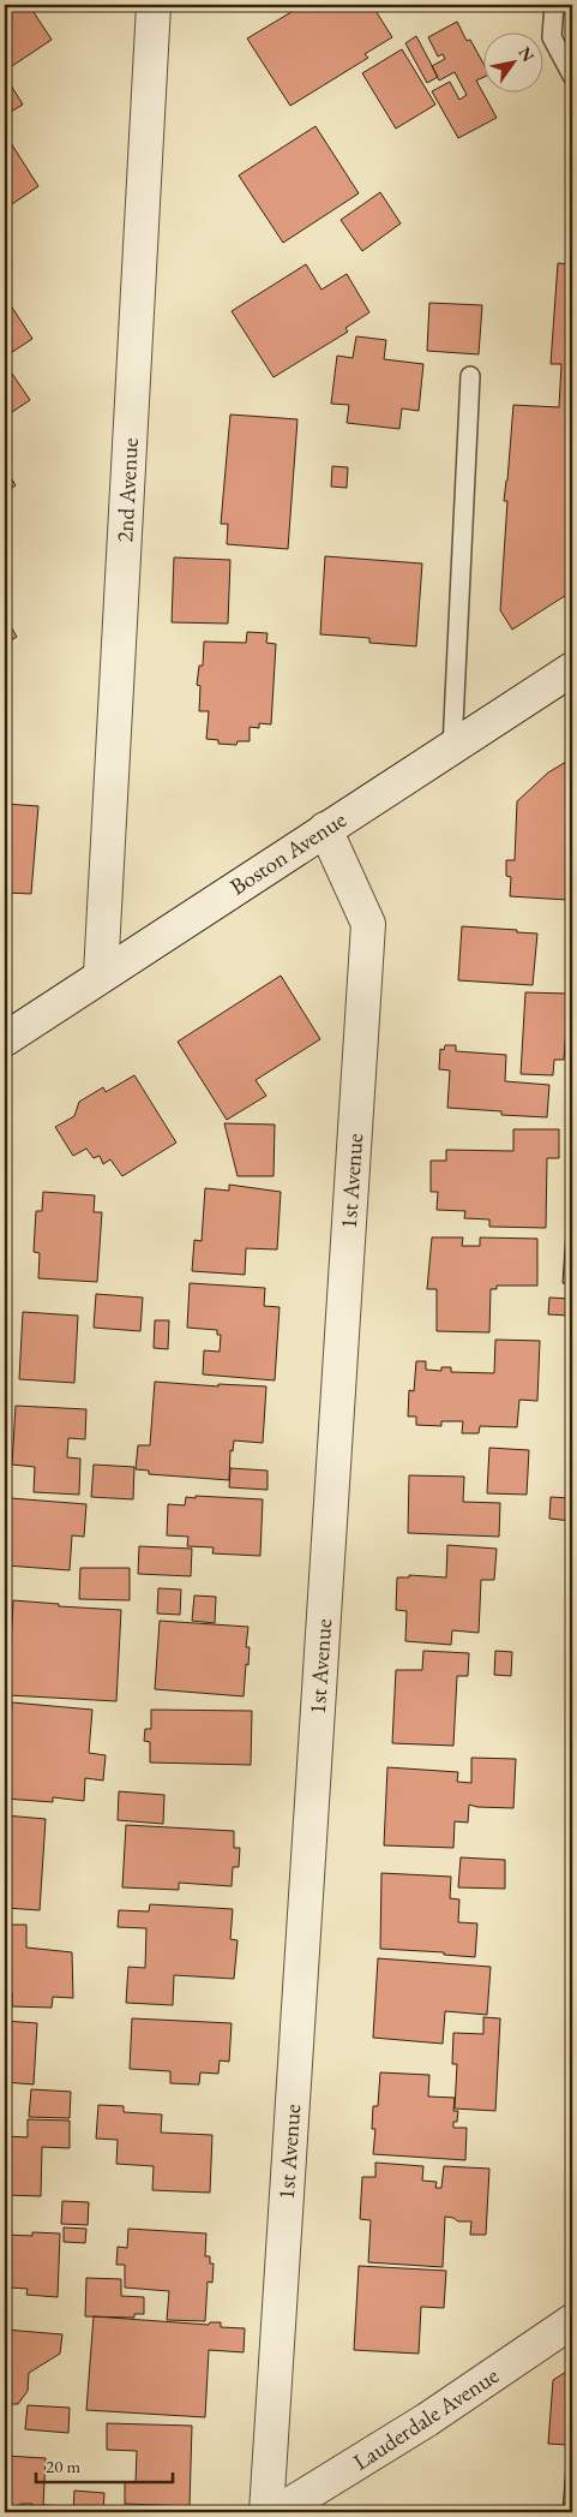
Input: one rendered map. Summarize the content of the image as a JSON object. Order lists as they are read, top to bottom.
{
  "streets": {
    "street": [
      "2nd Avenue",
      "Boston Avenue",
      "1st Avenue",
      "Lauderdale Avenue"
    ]
  },
  "crossings": [
    ["2nd Avenue", "Boston Avenue"],
    ["Boston Avenue", "1st Avenue"]
  ],
  "scale_bar": "20 m",
  "north": "top right"
}
